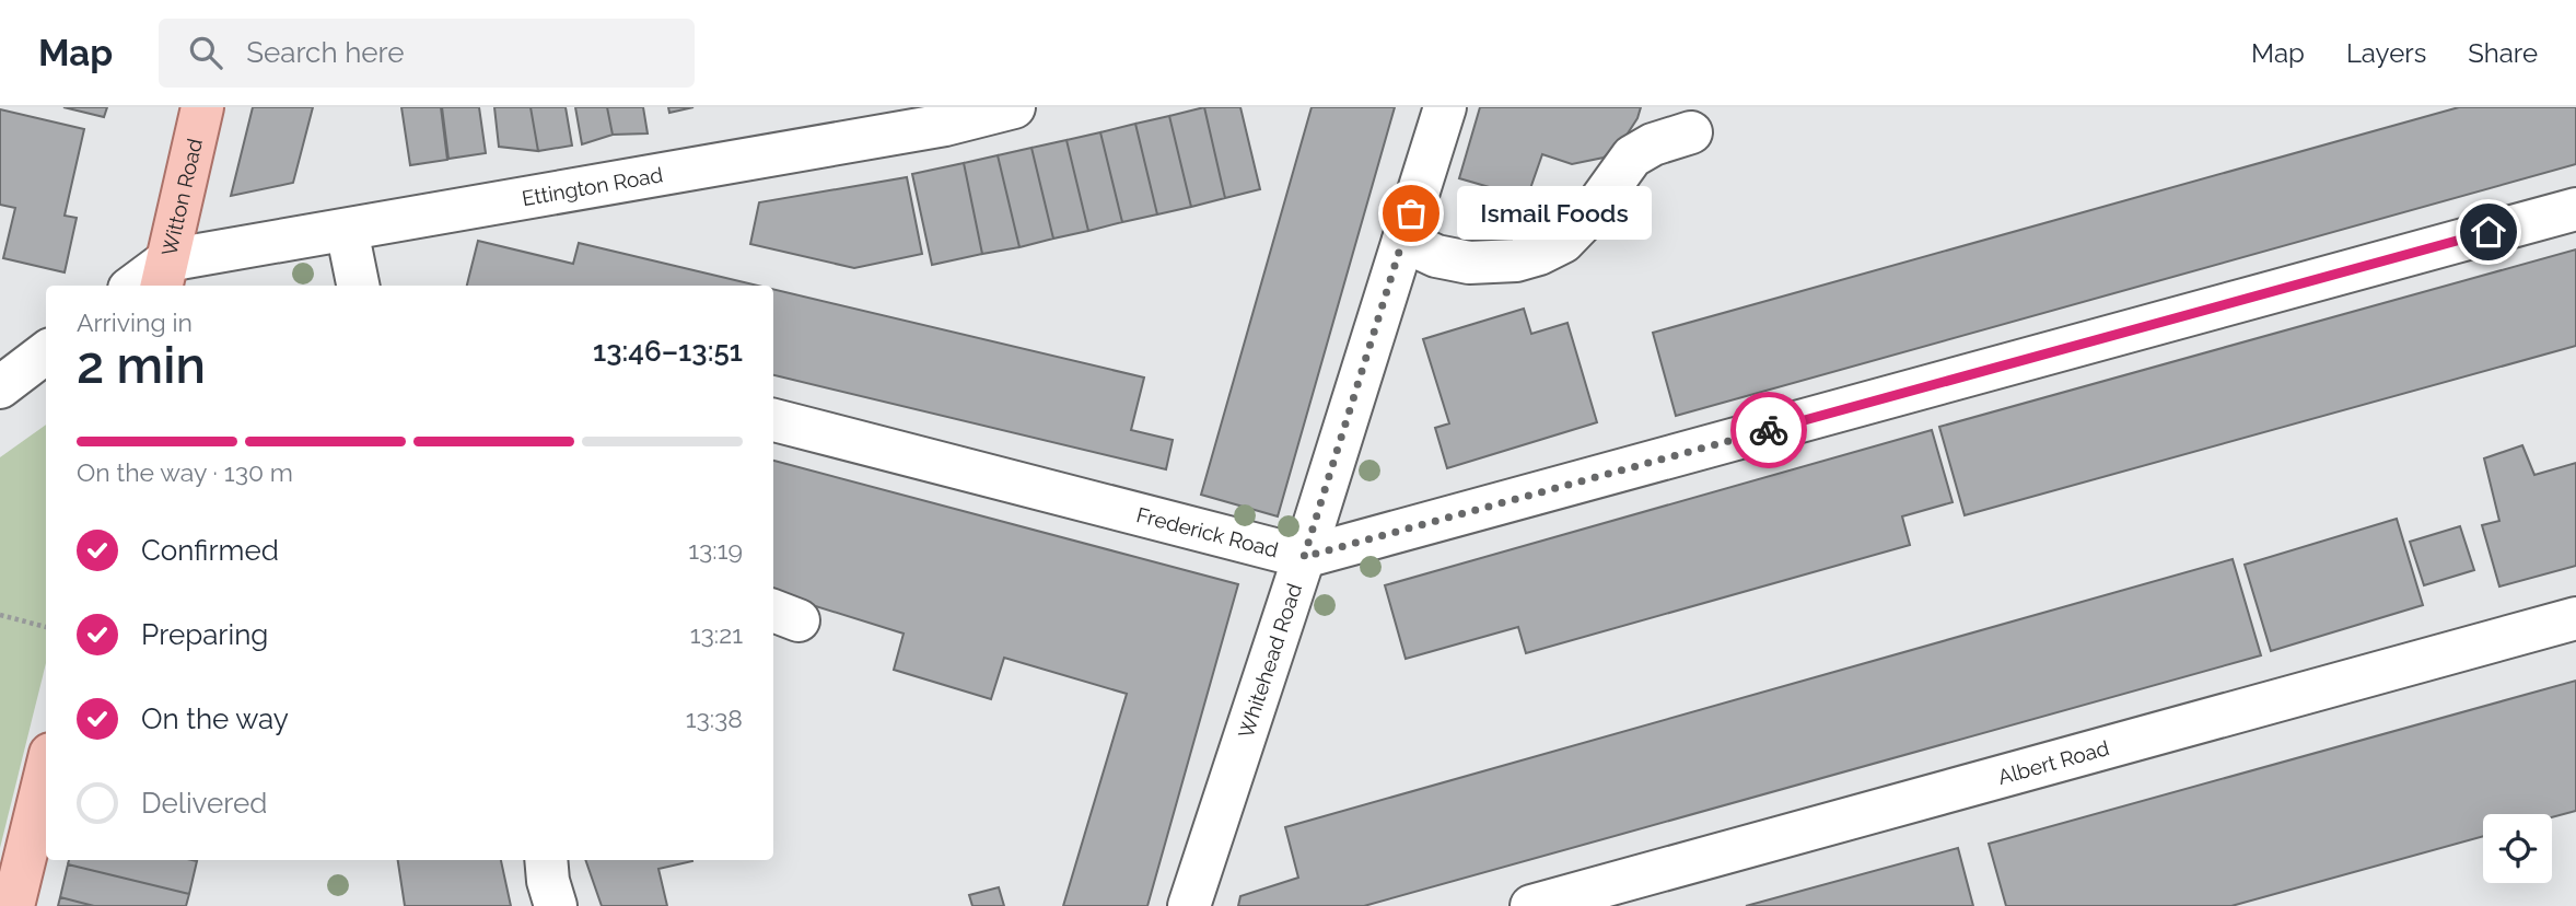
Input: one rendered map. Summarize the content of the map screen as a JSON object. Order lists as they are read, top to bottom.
{
  "streets": {
    "main road": ["Witton Road"],
    "street": [
      "Ettington Road",
      "Frederick Road",
      "Whitehead Road",
      "Albert Road"
    ]
  },
  "crossings": [
    ["Ettington Road", "Witton Road"],
    ["Frederick Road", "Whitehead Road"]
  ],
  "places": ["Ismail Foods"],
  "page": {
    "header": "Map",
    "search": "Search here",
    "nav": ["Map", "Layers", "Share"],
    "bubble": "Ismail Foods",
    "heading": ["2 min", "Arriving in", "13:46–13:51"],
    "bar": "On the way · 130 m",
    "list": [
      ["Confirmed", "13:19"],
      ["Preparing", "13:21"],
      ["On the way", "13:38"],
      "Delivered"
    ]
  }
}
